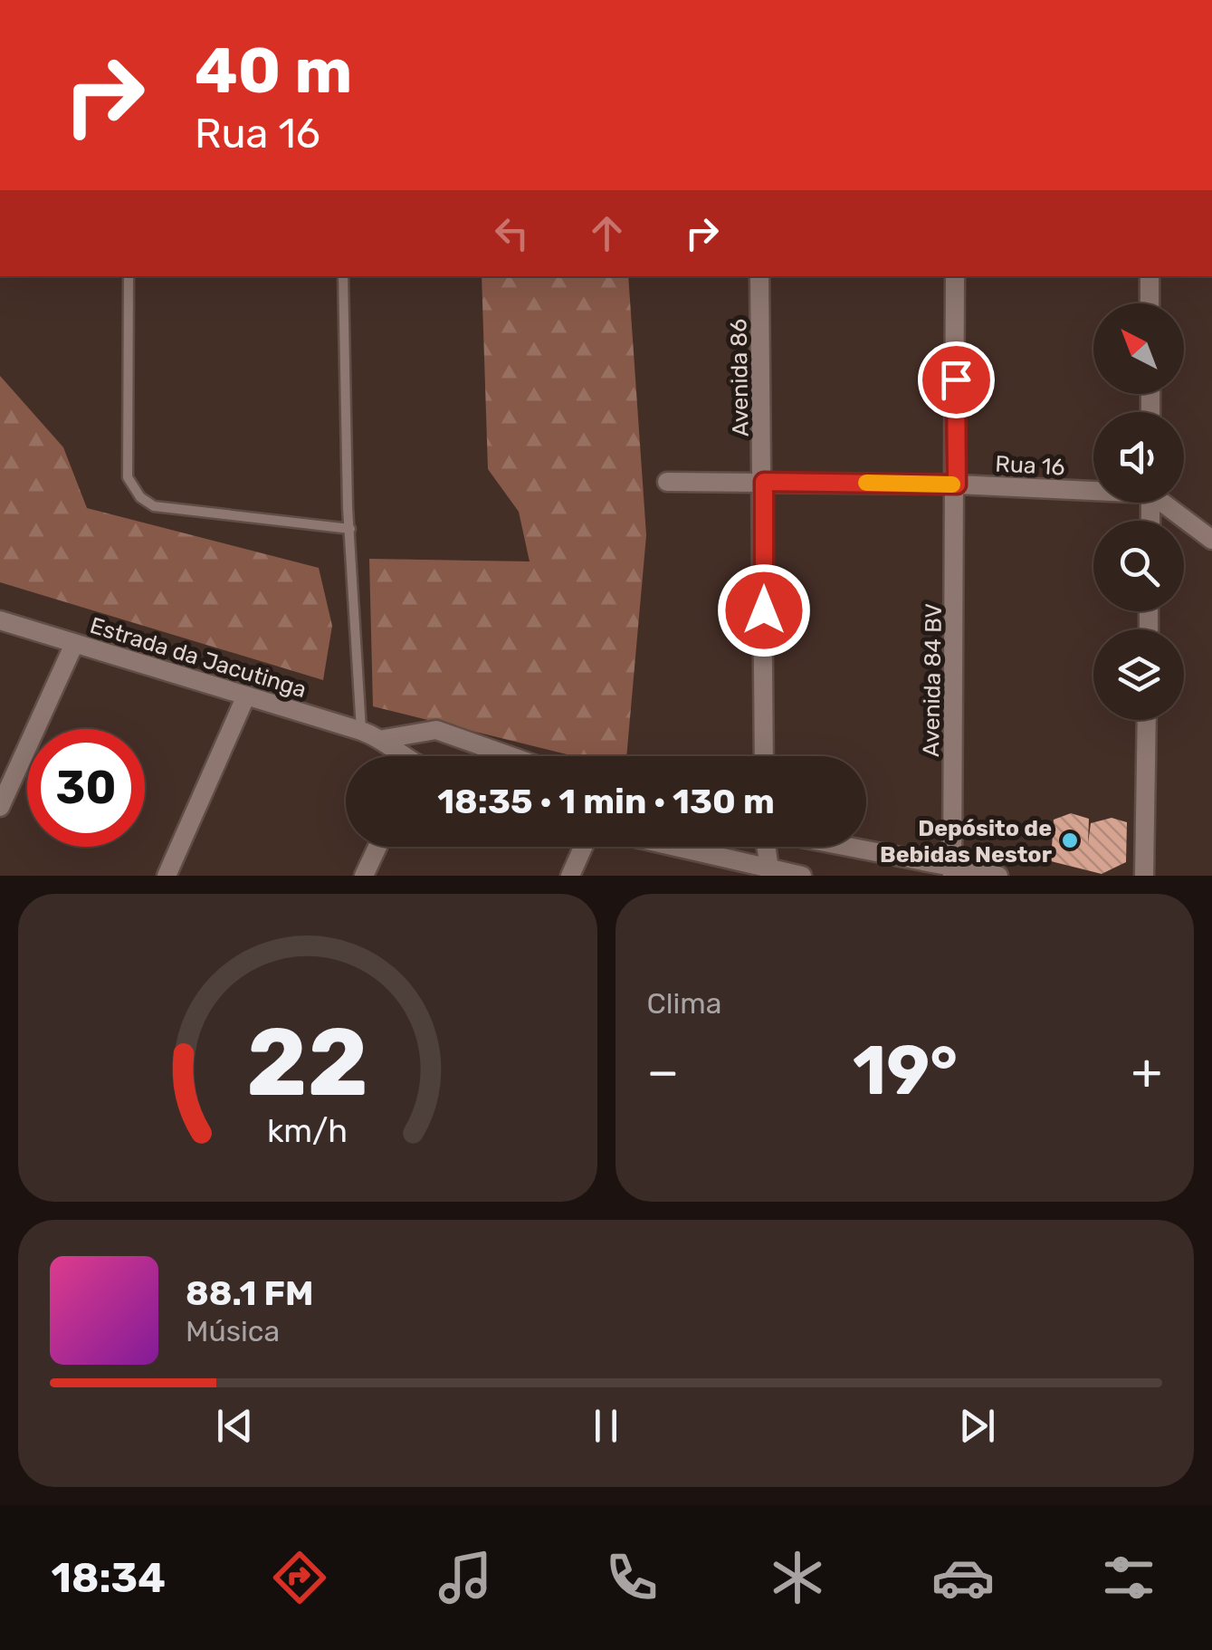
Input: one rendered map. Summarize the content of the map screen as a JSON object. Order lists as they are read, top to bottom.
{
  "streets": {
    "street": [
      "Avenida 86",
      "Rua 16",
      "Estrada da Jacutinga",
      "Avenida 84 BV"
    ]
  },
  "crossings": [
    ["Avenida 86", "Rua 16"],
    ["Rua 16", "Avenida 84 BV"]
  ],
  "places": ["Depósito de Bebidas Nestor"],
  "north": "top left",
  "page": {
    "turn": ["40 m", "Rua 16"],
    "limit": "30",
    "trip": "18:35 · 1 min · 130 m",
    "tile": "Clima",
    "heat": ["−", "19°", "+"],
    "song": ["88.1 FM", "Música"],
    "tabs": "18:34",
    "gauge": ["22", "km/h"]
  }
}
